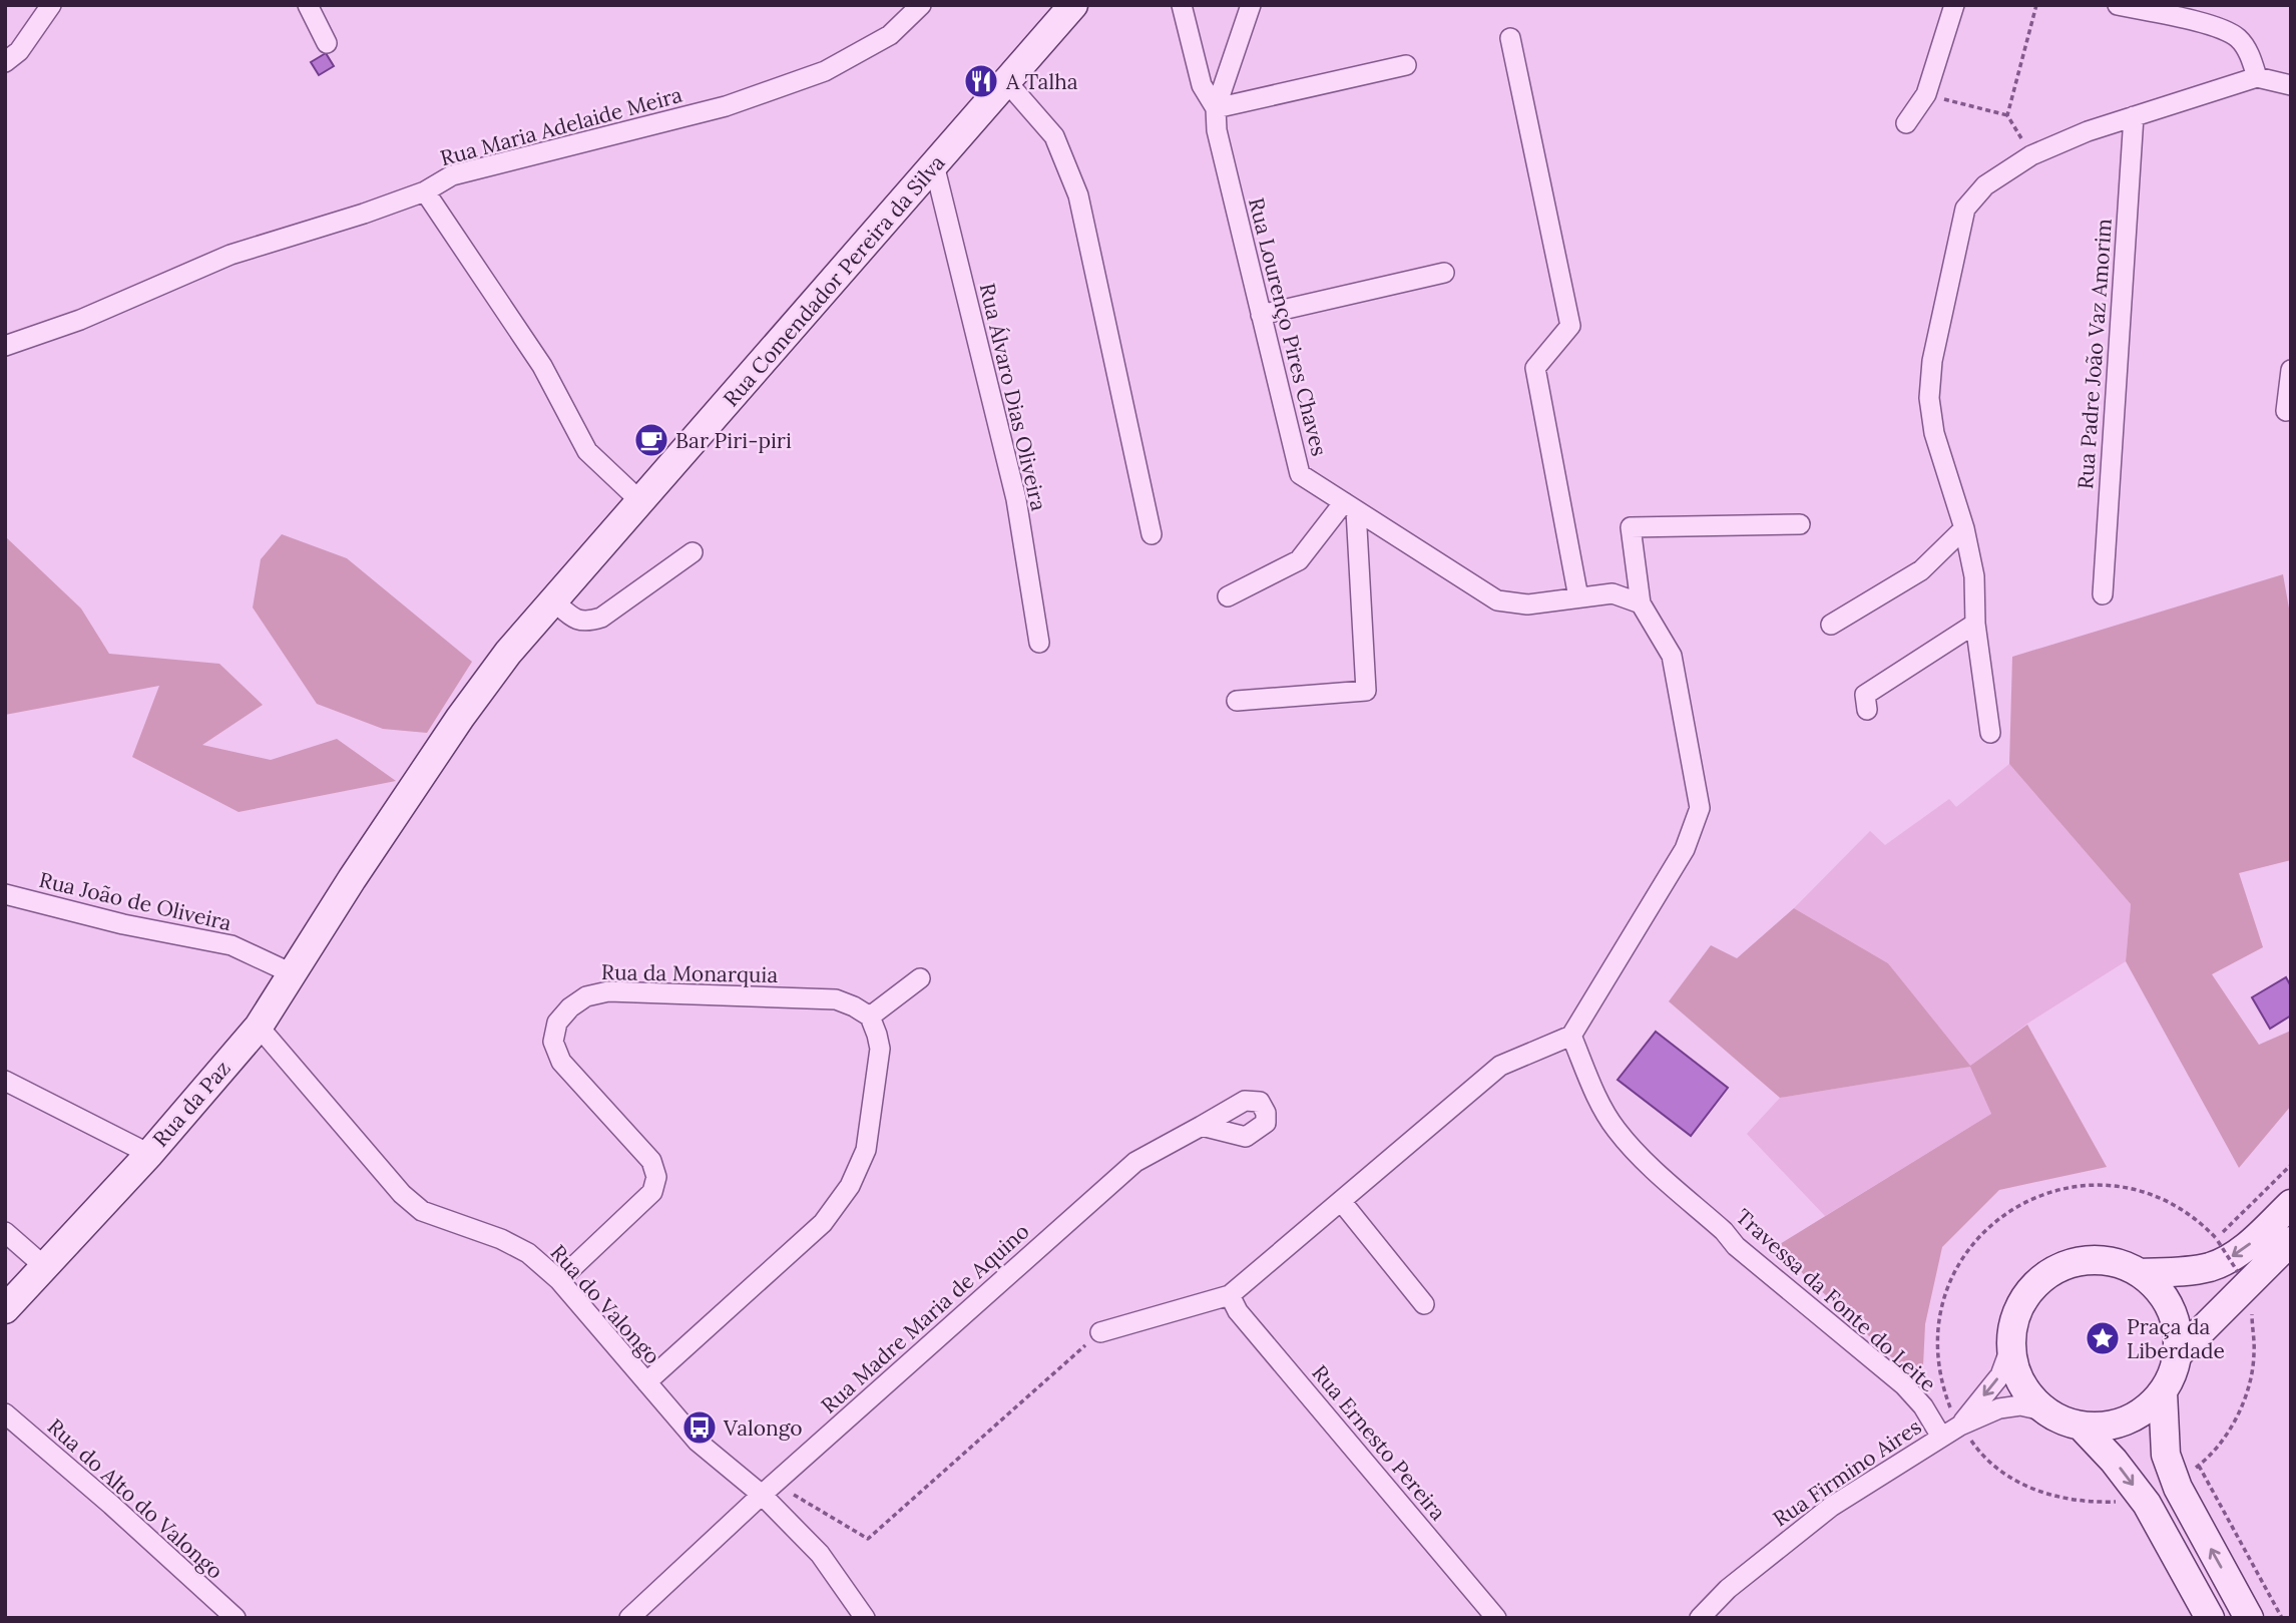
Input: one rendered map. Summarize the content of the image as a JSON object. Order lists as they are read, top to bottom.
{
  "streets": {
    "main road": ["Rua Comendador Pereira da Silva", "Rua da Paz"],
    "street": [
      "Rua Maria Adelaide Meira",
      "Rua Lourenço Pires Chaves",
      "Rua Padre João Vaz Amorim",
      "Rua Álvaro Dias Oliveira",
      "Rua João de Oliveira",
      "Rua da Monarquia",
      "Travessa da Fonte do Leite",
      "Rua do Valongo",
      "Rua Madre Maria de Aquino",
      "Rua Ernesto Pereira",
      "Rua Firmino Aires",
      "Rua do Alto do Valongo"
    ]
  },
  "crossings": [
    ["Rua Comendador Pereira da Silva", "Rua Álvaro Dias Oliveira"],
    ["Rua Comendador Pereira da Silva", "Rua da Paz"],
    ["Rua João de Oliveira", "Rua da Paz"],
    ["Rua da Monarquia", "Rua do Valongo"],
    ["Rua da Paz", "Rua do Valongo"],
    ["Travessa da Fonte do Leite", "Rua Firmino Aires"],
    ["Rua do Valongo", "Rua Madre Maria de Aquino"]
  ],
  "places": {
    "restaurant": ["A Talha"],
    "cafe": ["Bar Piri-piri"],
    "place": ["Praça da Liberdade"],
    "bus stop": ["Valongo"]
  }
}
